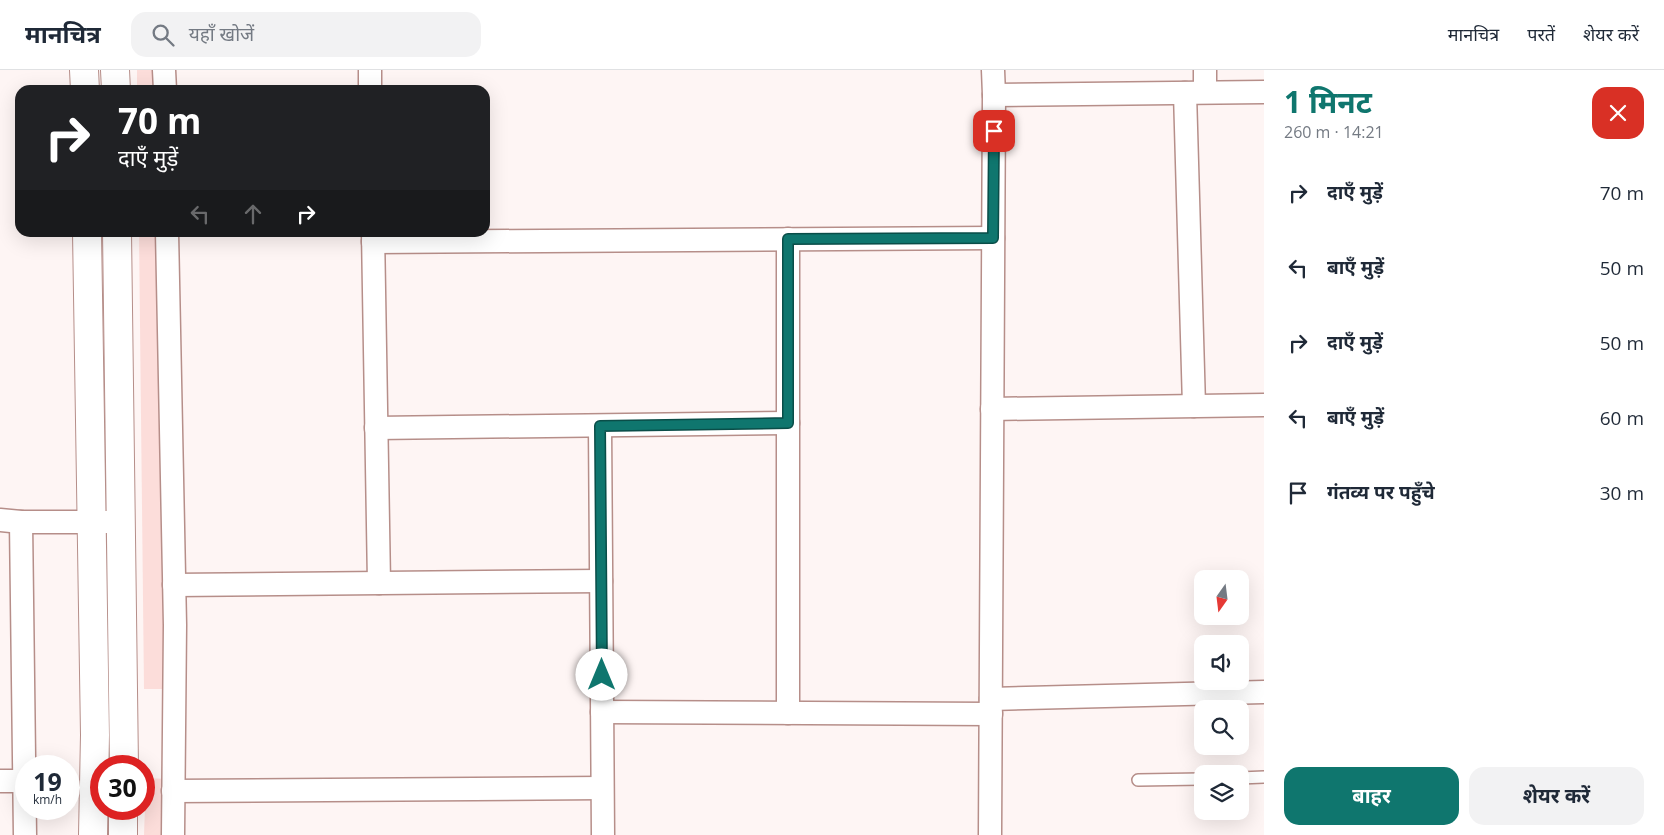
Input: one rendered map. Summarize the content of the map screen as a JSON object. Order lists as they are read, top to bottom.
{
  "north": "bottom",
  "page": {
    "header": "मानचित्र",
    "search": "यहाँ खोजें",
    "nav": ["मानचित्र", "परतें", "शेयर करें"],
    "heading": ["1 मिनट", "260 m · 14:21"],
    "turn": ["70 m", "दाएँ मुड़ें"],
    "list": [
      {
        "name": "दाएँ मुड़ें",
        "value": "70 m"
      },
      {
        "name": "बाएँ मुड़ें",
        "value": "50 m"
      },
      {
        "name": "दाएँ मुड़ें",
        "value": "50 m"
      },
      {
        "name": "बाएँ मुड़ें",
        "value": "60 m"
      },
      {
        "name": "गंतव्य पर पहुँचे",
        "value": "30 m"
      }
    ],
    "speed": "19 km/h",
    "limit": "30",
    "buttons": ["बाहर", "शेयर करें"]
  }
}
